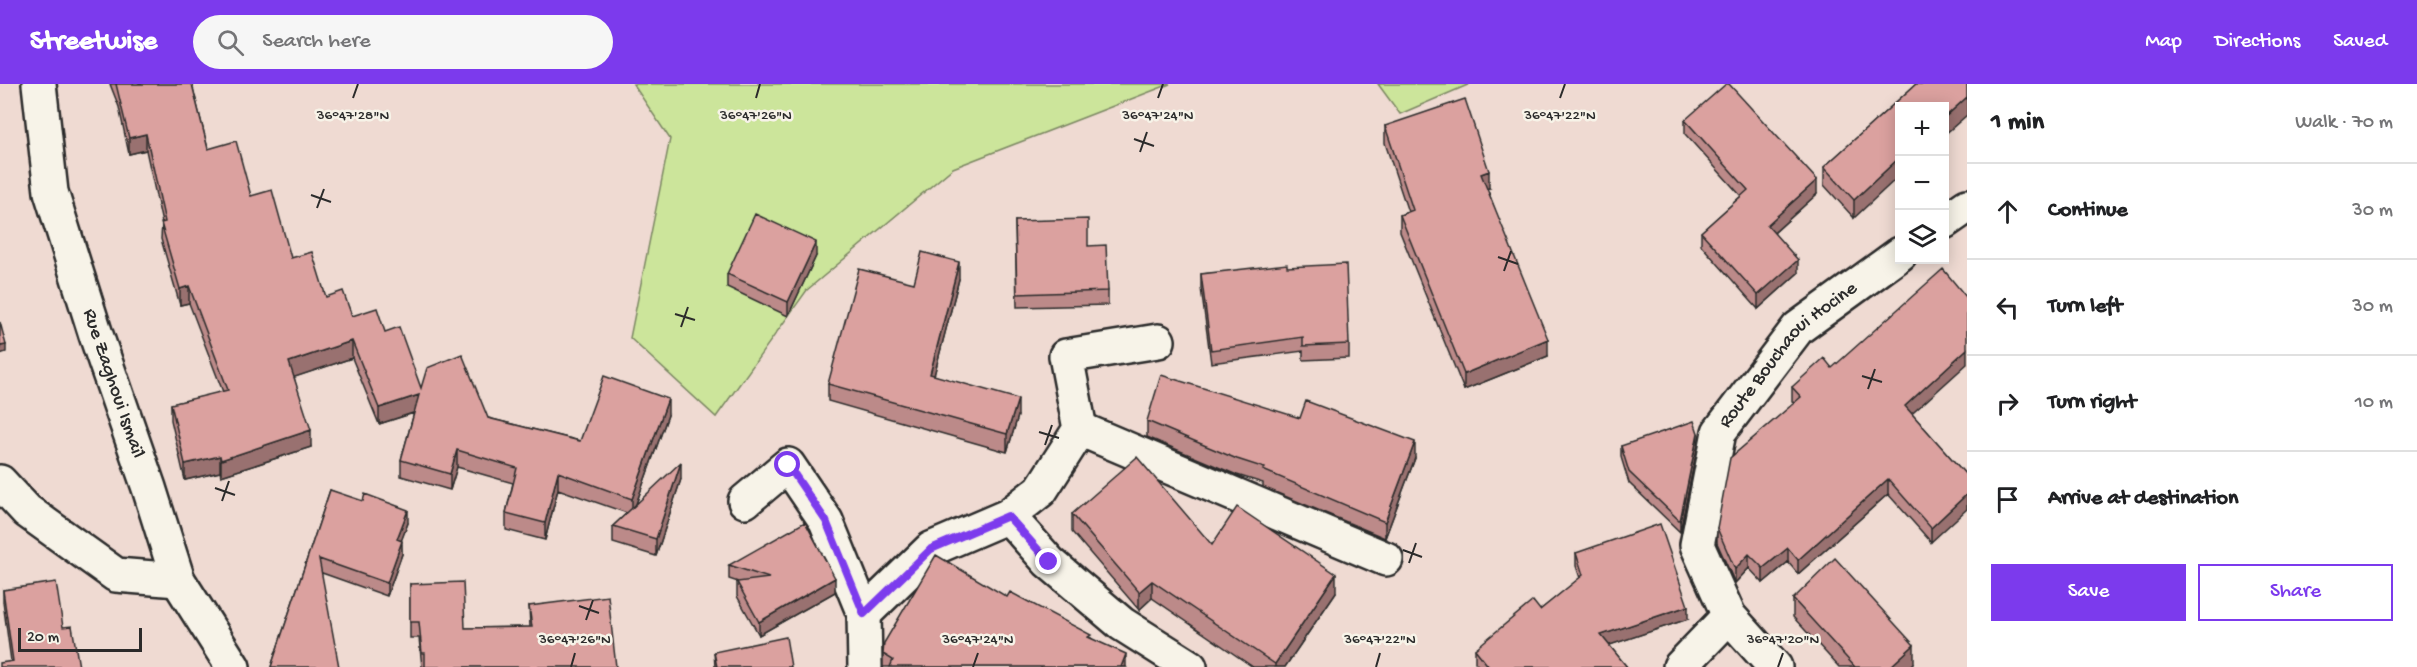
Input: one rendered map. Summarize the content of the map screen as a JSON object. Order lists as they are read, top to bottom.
{
  "streets": {
    "street": ["Route Bouchaoui Hocine", "Rue Zaghoui Ismaïl"]
  },
  "scale_bar": "20 m",
  "page": {
    "header": "Streetwise",
    "search": "Search here",
    "nav": ["Map", "Directions", "Saved"],
    "heading": ["1 min", "Walk · 70 m"],
    "map_buttons": ["+", "−"],
    "list": [
      ["Continue", "30 m"],
      ["Turn left", "30 m"],
      ["Turn right", "10 m"],
      "Arrive at destination"
    ],
    "buttons": ["Save", "Share"],
    "scale": "20 m"
  },
  "coordinates": [
    "36°47'28\"N",
    "36°47'26\"N",
    "36°47'24\"N",
    "36°47'22\"N",
    "36°47'20\"N"
  ]
}
